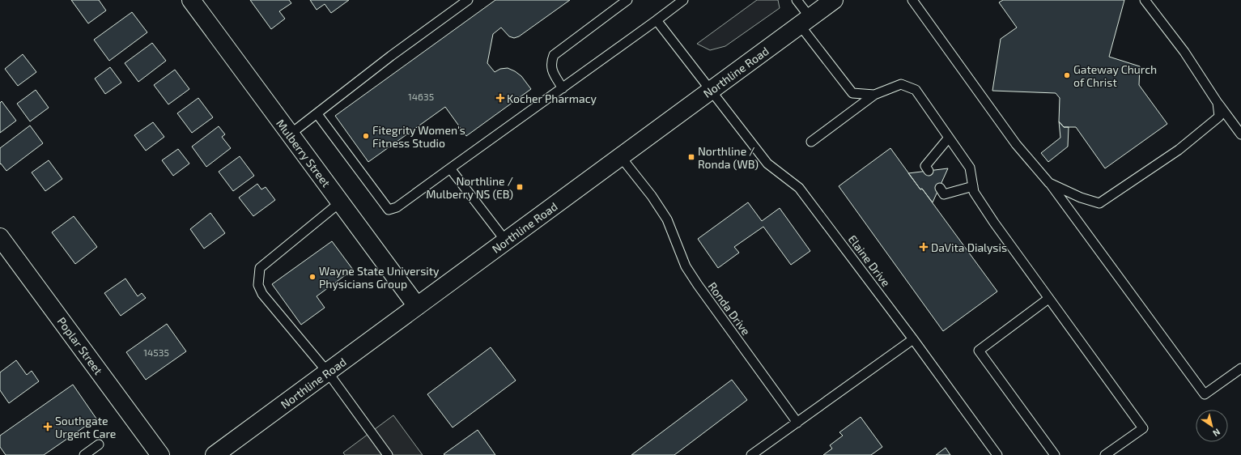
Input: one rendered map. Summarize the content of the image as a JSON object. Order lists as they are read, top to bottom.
{
  "streets": {
    "main road": ["Northline Road", "Mulberry Street", "Poplar Street"],
    "lane": ["Elaine Drive", "Ronda Drive"]
  },
  "crossings": [
    ["Northline Road", "Mulberry Street"],
    ["Northline Road", "Elaine Drive"],
    ["Northline Road", "Ronda Drive"]
  ],
  "places": {
    "other": ["Gateway Church of Christ", "Fitegrity Women's Fitness Studio", "Wayne State University Physicians Group"],
    "health": ["Kocher Pharmacy", "DaVita Dialysis", "Southgate Urgent Care"],
    "transit": ["Northline / Ronda (WB)", "Northline / Mulberry NS (EB)"]
  },
  "house_numbers": ["14635", "14535"],
  "north": "bottom right"
}
